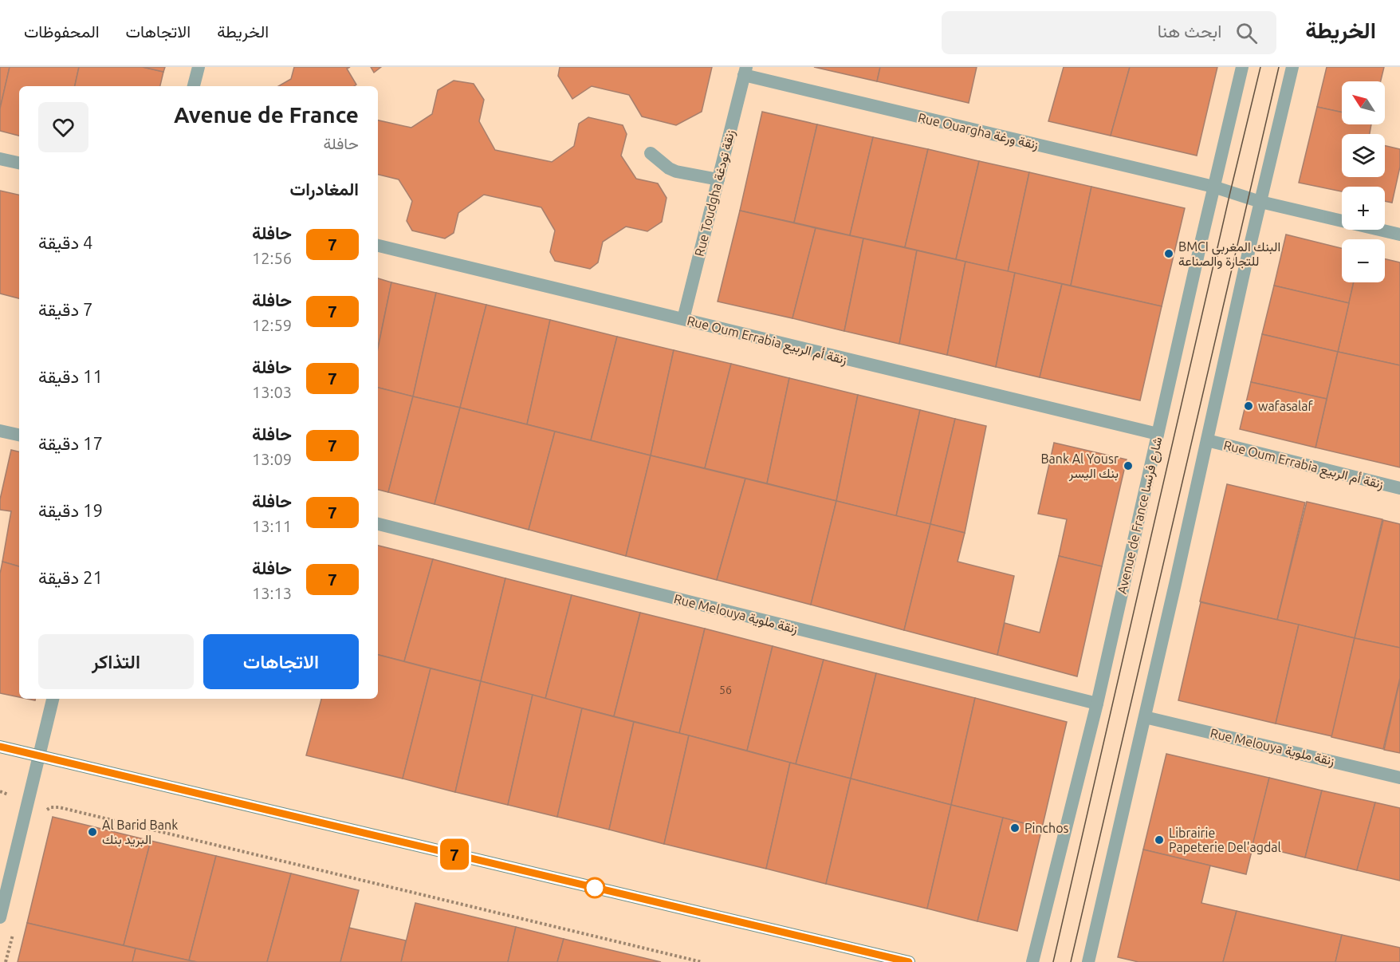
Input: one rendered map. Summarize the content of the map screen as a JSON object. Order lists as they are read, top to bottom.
{
  "streets": {
    "street": [
      "Rue Ouargha زنقة ورغة",
      "Rue Toudgha زنقة تودغة",
      "Rue Oum Errabia زنقة أم الربيع",
      "Avenue de France شارع فرنسا",
      "Rue Melouya زنقة ملوية"
    ]
  },
  "crossings": [
    ["Rue Ouargha زنقة ورغة", "Rue Toudgha زنقة تودغة"],
    ["Rue Ouargha زنقة ورغة", "Avenue de France شارع فرنسا"],
    ["Rue Toudgha زنقة تودغة", "Rue Oum Errabia زنقة أم الربيع"],
    ["Rue Oum Errabia زنقة أم الربيع", "Avenue de France شارع فرنسا"],
    ["Avenue de France شارع فرنسا", "Rue Melouya زنقة ملوية"]
  ],
  "places": [
    "BMCI البنك المغربي للتجارة والصناعة",
    "wafasalaf",
    "Bank Al Yousr بنك اليسر",
    "Pinchos",
    "Al Barid Bank البريد بنك",
    "Librairie Papeterie Del'agdal"
  ],
  "lines": ["bus line 7"],
  "house_numbers": ["56"],
  "north": "top left",
  "page": {
    "header": "الخريطة",
    "search": "ابحث هنا",
    "nav": ["الخريطة", "الاتجاهات", "المحفوظات"],
    "on_map": "7",
    "map_buttons": ["+", "−"],
    "heading": [
      ["Avenue de France", "حافلة"],
      "المغادرات"
    ],
    "list": [
      {
        "mark": "7",
        "name": "حافلة",
        "note": "12:56",
        "value": "4 دقيقة"
      },
      {
        "mark": "7",
        "name": "حافلة",
        "note": "12:59",
        "value": "7 دقيقة"
      },
      {
        "mark": "7",
        "name": "حافلة",
        "note": "13:03",
        "value": "11 دقيقة"
      },
      {
        "mark": "7",
        "name": "حافلة",
        "note": "13:09",
        "value": "17 دقيقة"
      },
      {
        "mark": "7",
        "name": "حافلة",
        "note": "13:11",
        "value": "19 دقيقة"
      },
      {
        "mark": "7",
        "name": "حافلة",
        "note": "13:13",
        "value": "21 دقيقة"
      }
    ],
    "buttons": ["الاتجاهات", "التذاكر"]
  }
}
